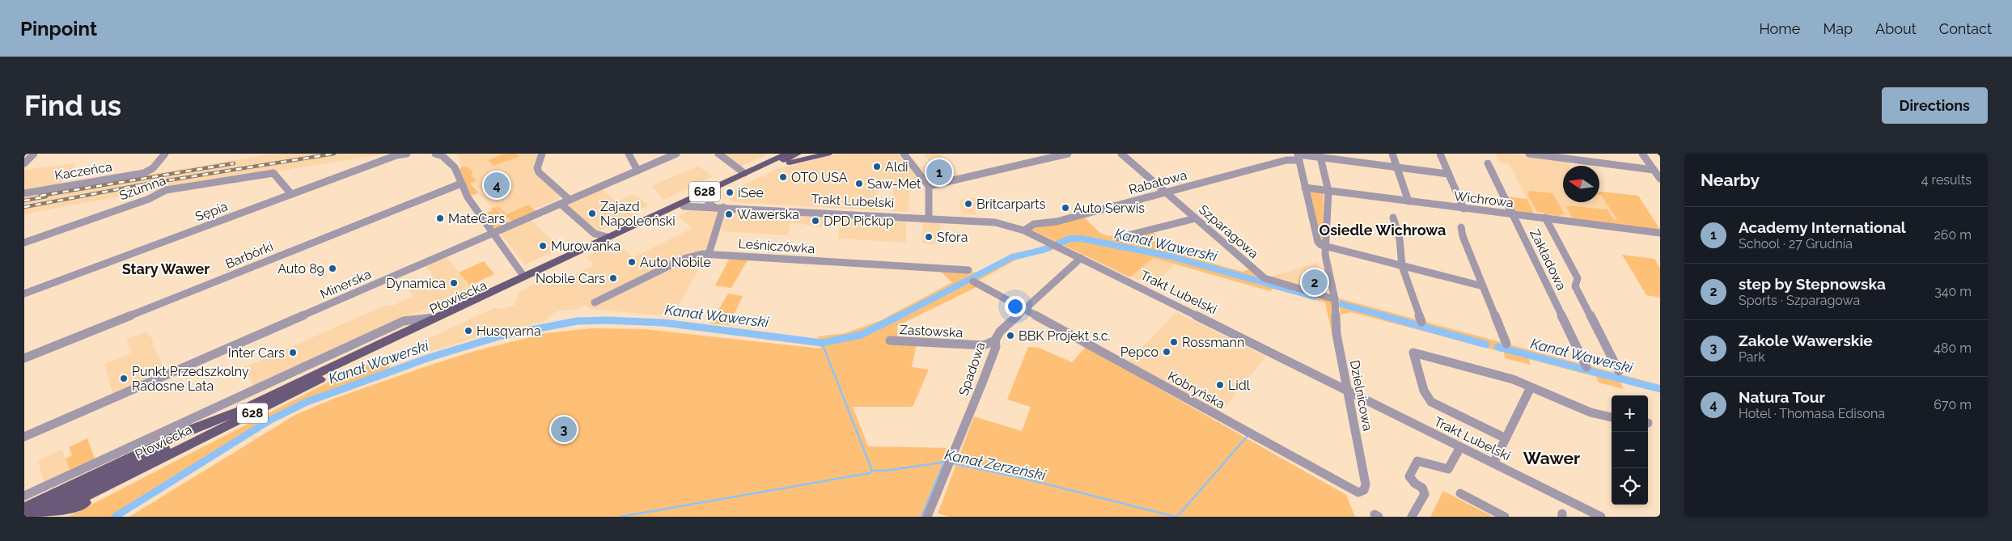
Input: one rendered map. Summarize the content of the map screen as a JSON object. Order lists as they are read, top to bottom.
{
  "streets": {
    "main road": ["628", "Płowiecka"],
    "street": [
      "Kaczeńca",
      "Rabatowa",
      "Szumna",
      "Wichrowa",
      "Trakt Lubelski",
      "Sępia",
      "Szparagowa",
      "Leśniczówka",
      "Barbórki",
      "Zakładowa",
      "Minerska",
      "Zastowska",
      "Spadowa",
      "Kobryńska",
      "Dzielnicowa"
    ]
  },
  "crossings": [
    ["Rabatowa", "Trakt Lubelski"],
    ["Rabatowa", "Szparagowa"],
    ["Szumna", "Sępia"],
    ["628", "Płowiecka"],
    ["Wichrowa", "Zakładowa"],
    ["Trakt Lubelski", "Płowiecka"],
    ["Trakt Lubelski", "Spadowa"],
    ["Trakt Lubelski", "Dzielnicowa"],
    ["Szparagowa", "Dzielnicowa"],
    ["Zastowska", "Spadowa"],
    ["Spadowa", "Kobryńska"],
    ["Kobryńska", "Dzielnicowa"]
  ],
  "districts": ["Osiedle Wichrowa", "Stary Wawer", "Wawer"],
  "water": ["Kanał Wawerski", "Kanał Zerzeński"],
  "places": [
    "Aldi",
    "OTO USA",
    "Saw-Met",
    "iSee",
    "Britcarparts",
    "Auto Serwis",
    "Zajazd Napoleoński",
    "Wawerska",
    "MateCars",
    "DPD Pickup",
    "Sfora",
    "Murowanka",
    "Auto Nobile",
    "Auto 89",
    "Nobile Cars",
    "Dynamica",
    "Husqvarna",
    "BBK Projekt s.c.",
    "Rossmann",
    "Pepco",
    "Inter Cars",
    "Punkt Przedszkolny Radosne Lata",
    "Lidl"
  ],
  "north": "left",
  "page": {
    "header": "Pinpoint",
    "nav": [
      "Home",
      "Map",
      "About",
      "Contact"
    ],
    "buttons": "Directions",
    "title": "Find us",
    "heading": ["Nearby", "4 results"],
    "pins": [
      "1",
      "4",
      "2",
      "3"
    ],
    "list": [
      {
        "mark": "1",
        "name": "Academy International",
        "note": "School · 27 Grudnia",
        "value": "260 m"
      },
      {
        "mark": "2",
        "name": "step by Stepnowska",
        "note": "Sports · Szparagowa",
        "value": "340 m"
      },
      {
        "mark": "3",
        "name": "Zakole Wawerskie",
        "note": "Park",
        "value": "480 m"
      },
      {
        "mark": "4",
        "name": "Natura Tour",
        "note": "Hotel · Thomasa Edisona",
        "value": "670 m"
      }
    ],
    "map_buttons": ["+", "−"]
  }
}
